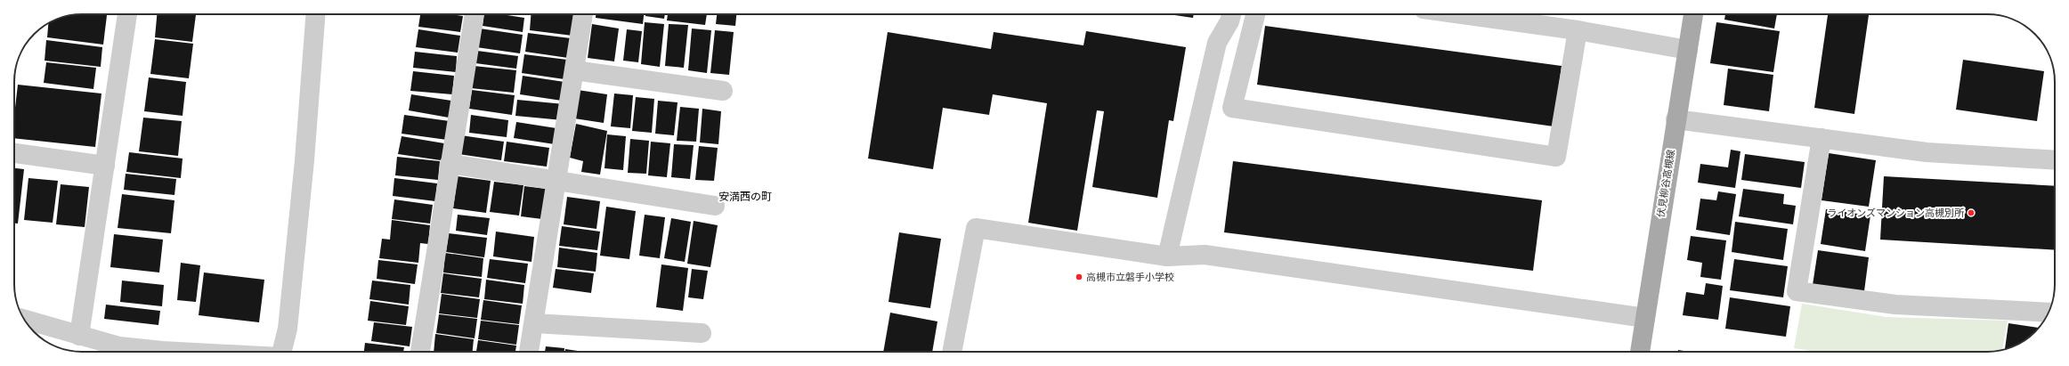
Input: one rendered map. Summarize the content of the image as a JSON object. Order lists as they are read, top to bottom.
{
  "streets": {
    "main road": ["伏見柳谷高槻線"]
  },
  "districts": ["安満西の町"],
  "places": ["ライオンズマンション高槻別所", "高槻市立磐手小学校"]
}
